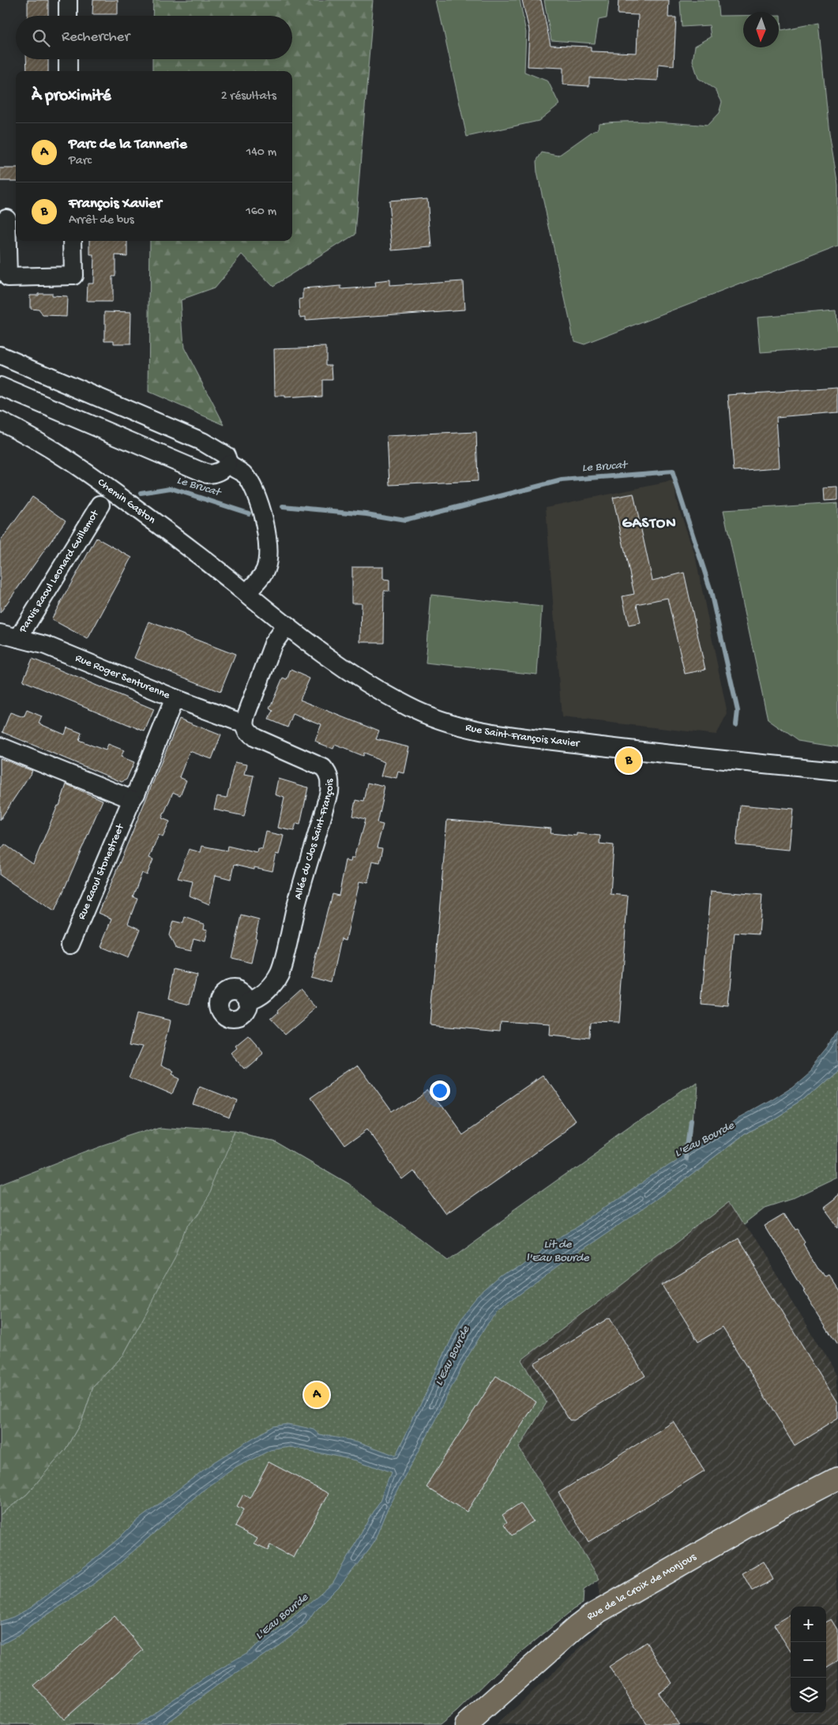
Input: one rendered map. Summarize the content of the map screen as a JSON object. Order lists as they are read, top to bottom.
{
  "streets": {
    "main road": ["Rue de la Croix de Monjous"],
    "street": [
      "Chemin Gaston",
      "Parvis Raoul Leonard Guillemot",
      "Rue Roger Senturenne",
      "Rue Saint-François Xavier",
      "Allée du Clos Saint-François",
      "Rue Raoul Stonestreet"
    ]
  },
  "crossings": [
    ["Chemin Gaston", "Rue Saint-François Xavier"],
    ["Parvis Raoul Leonard Guillemot", "Rue Roger Senturenne"],
    ["Rue Roger Senturenne", "Allée du Clos Saint-François"],
    ["Rue Roger Senturenne", "Rue Raoul Stonestreet"]
  ],
  "districts": ["GASTON"],
  "water": ["Le Brucat", "L'Eau Bourde", "Lit de l'Eau Bourde"],
  "north": "bottom",
  "page": {
    "search": "Rechercher",
    "heading": ["À proximité", "2 résultats"],
    "list": [
      {
        "mark": "A",
        "name": "Parc de la Tannerie",
        "note": "Parc",
        "value": "140 m"
      },
      {
        "mark": "B",
        "name": "François Xavier",
        "note": "Arrêt de bus",
        "value": "160 m"
      }
    ],
    "pins": ["B", "A"],
    "map_buttons": ["+", "−"]
  }
}
